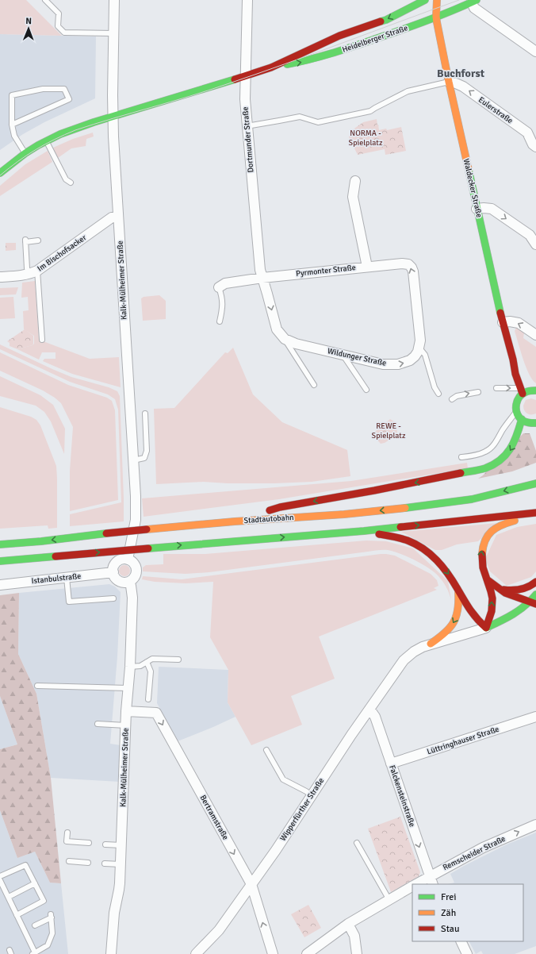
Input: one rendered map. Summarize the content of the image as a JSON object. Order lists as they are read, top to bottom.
{
  "streets": {
    "main road": ["Heidelberger Straße", "Waldecker Straße", "Stadtautobahn"],
    "street": [
      "Eulerstraße",
      "Dortmunder Straße",
      "Im Bischofsacker",
      "Pyrmonter Straße",
      "Kalk-Mülheimer Straße",
      "Wildunger Straße",
      "Istanbulstraße",
      "Lüttringhauser Straße",
      "Falckensteinstraße",
      "Wipperfürther Straße",
      "Bertramstraße",
      "Remscheider Straße"
    ]
  },
  "crossings": [
    ["Heidelberger Straße", "Dortmunder Straße"],
    ["Heidelberger Straße", "Waldecker Straße"],
    ["Heidelberger Straße", "Kalk-Mülheimer Straße"],
    ["Eulerstraße", "Waldecker Straße"],
    ["Dortmunder Straße", "Pyrmonter Straße"],
    ["Im Bischofsacker", "Kalk-Mülheimer Straße"],
    ["Kalk-Mülheimer Straße", "Istanbulstraße"],
    ["Kalk-Mülheimer Straße", "Bertramstraße"],
    ["Lüttringhauser Straße", "Falckensteinstraße"],
    ["Falckensteinstraße", "Wipperfürther Straße"],
    ["Falckensteinstraße", "Remscheider Straße"],
    ["Wipperfürther Straße", "Bertramstraße"]
  ],
  "one_way": ["Wildunger Straße", "Falckensteinstraße", "Remscheider Straße"],
  "districts": ["Buchforst"],
  "parks": ["NORMA - Spielplatz", "REWE - Spielplatz"],
  "legend": ["Frei", "Zäh", "Stau"],
  "north": "top"
}
